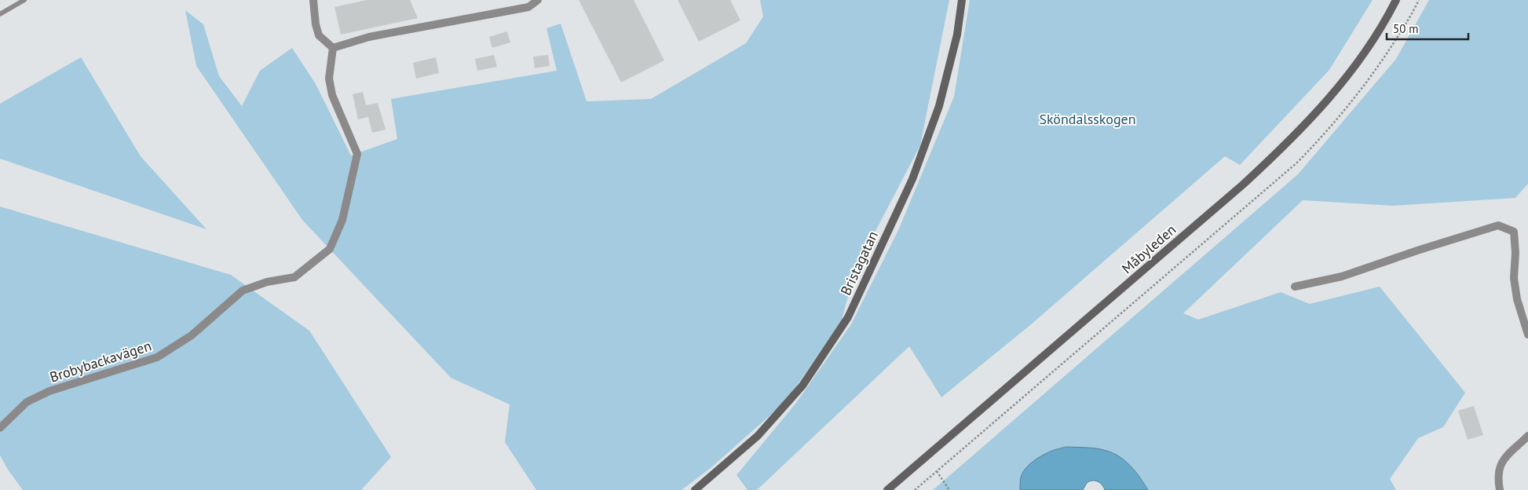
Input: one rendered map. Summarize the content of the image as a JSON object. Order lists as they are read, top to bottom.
{
  "streets": {
    "street": ["Måbyleden", "Bristagatan", "Brobybackavägen"]
  },
  "parks": ["Sköndalsskogen"],
  "scale_bar": "50 m"
}
